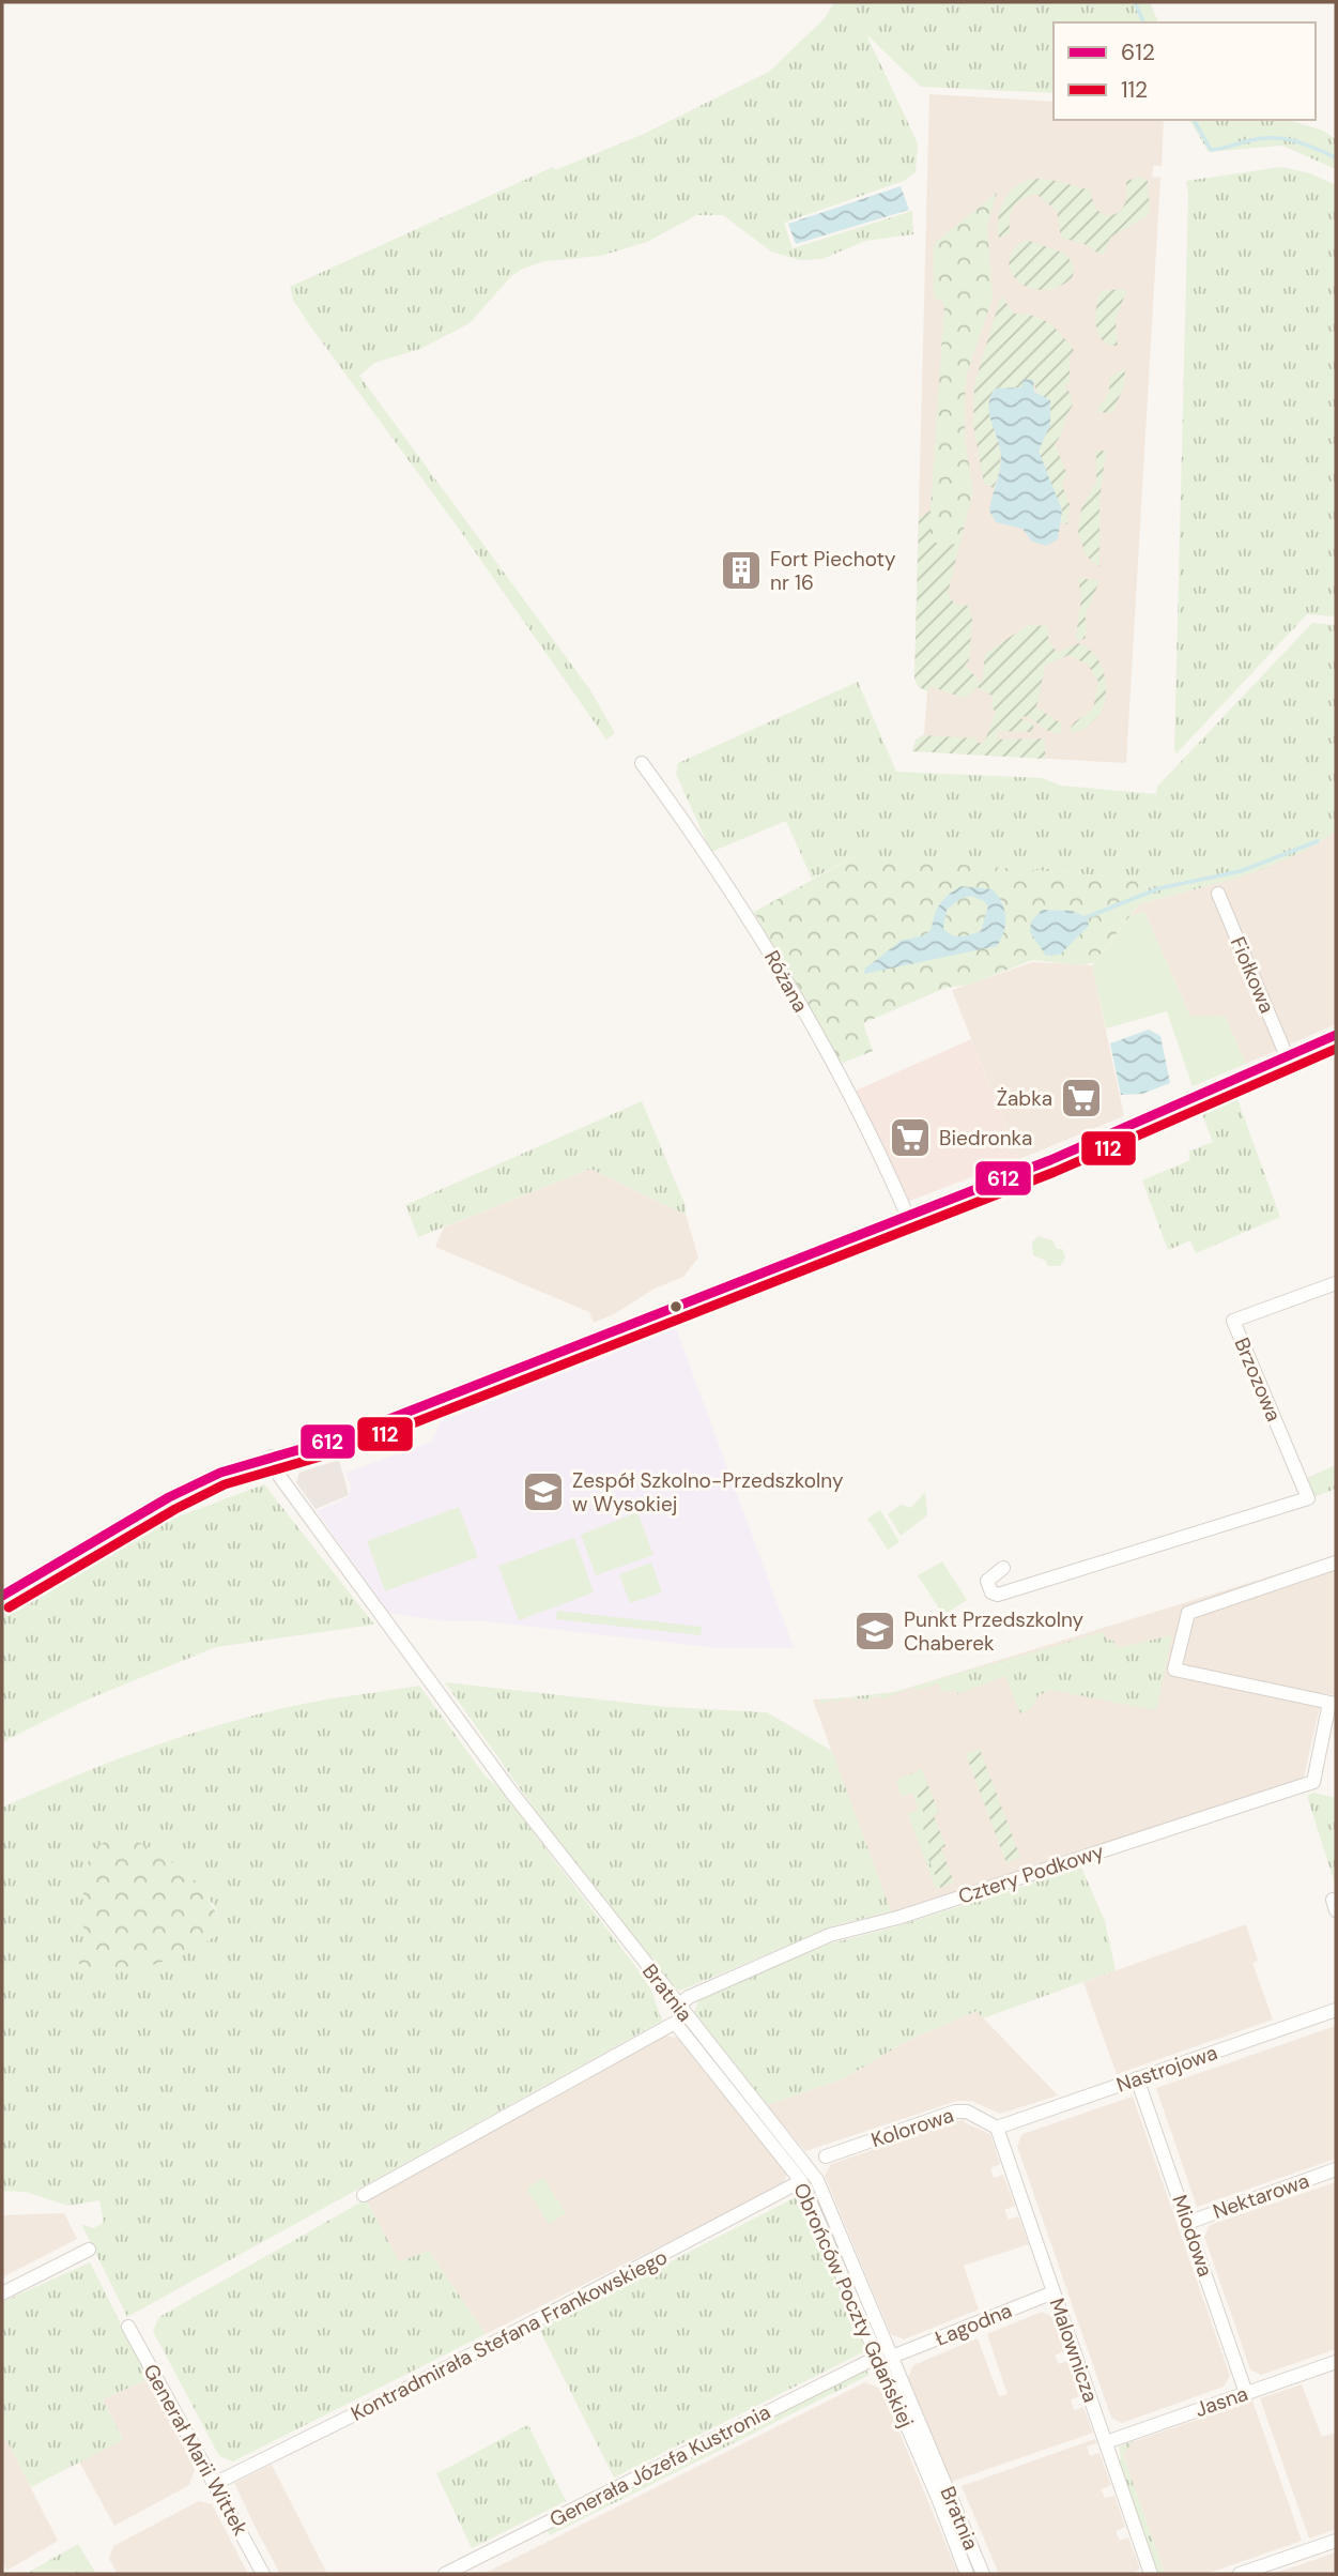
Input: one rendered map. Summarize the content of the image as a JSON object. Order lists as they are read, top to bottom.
{
  "streets": {
    "street": [
      "Fiołkowa",
      "Różana",
      "Brzozowa",
      "Cztery Podkowy",
      "Bratnia",
      "Nastrojowa",
      "Kolorowa",
      "Nektarowa",
      "Miodowa",
      "Obrońców Poczty Gdańskiej",
      "Łagodna",
      "Kontradmirała Stefana Frankowskiego",
      "Malownicza",
      "Jasna",
      "Generał Marii Wittek",
      "Generała Józefa Kustronia"
    ]
  },
  "crossings": [
    ["Cztery Podkowy", "Bratnia"],
    ["Bratnia", "Łagodna"],
    ["Nastrojowa", "Kolorowa"],
    ["Nastrojowa", "Miodowa"],
    ["Nastrojowa", "Malownicza"],
    ["Kolorowa", "Malownicza"],
    ["Nektarowa", "Miodowa"],
    ["Miodowa", "Jasna"],
    ["Obrońców Poczty Gdańskiej", "Kontradmirała Stefana Frankowskiego"],
    ["Obrońców Poczty Gdańskiej", "Generała Józefa Kustronia"],
    ["Łagodna", "Malownicza"],
    ["Kontradmirała Stefana Frankowskiego", "Generał Marii Wittek"],
    ["Malownicza", "Jasna"]
  ],
  "places": {
    "building": ["Fort Piechoty nr 16"],
    "supermarket": ["Żabka", "Biedronka"],
    "school or university": ["Zespół Szkolno-Przedszkolny w Wysokiej", "Punkt Przedszkolny Chaberek"]
  },
  "lines": ["transit line 612", "transit line 112"],
  "legend": ["612", "112"]
}
